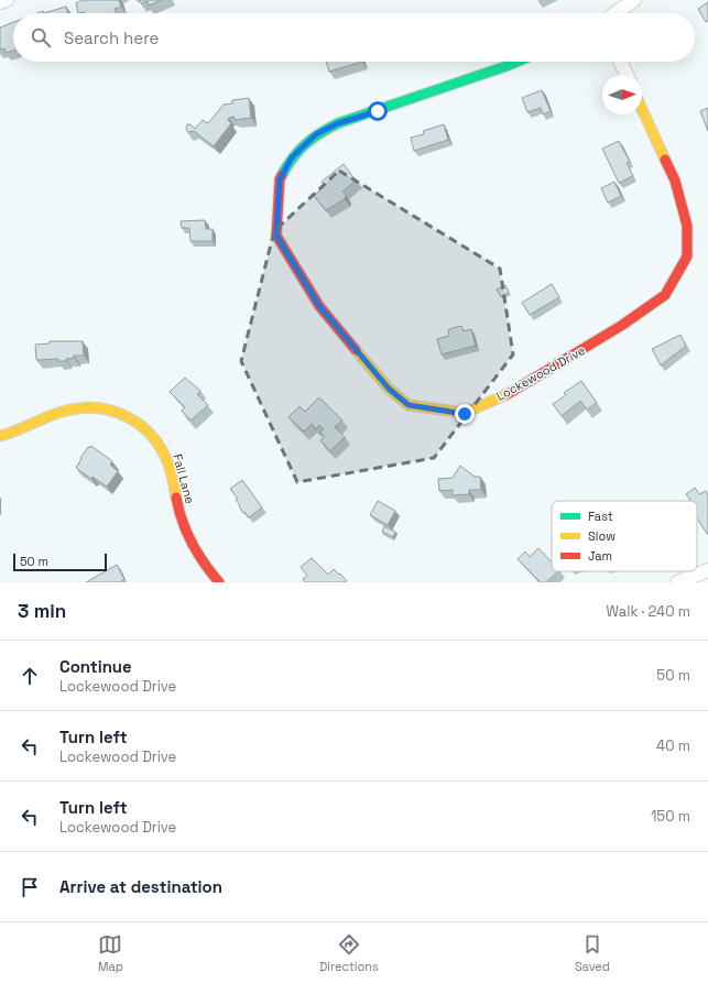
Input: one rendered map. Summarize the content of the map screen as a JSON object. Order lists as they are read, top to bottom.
{
  "streets": {
    "street": ["Lockewood Drive", "Fall Lane"]
  },
  "legend": ["Fast", "Slow", "Jam"],
  "scale_bar": "50 m",
  "north": "right",
  "page": {
    "search": "Search here",
    "scale": "50 m",
    "heading": ["3 min", "Walk · 240 m"],
    "list": [
      ["Continue", "Lockewood Drive", "50 m"],
      ["Turn left", "Lockewood Drive", "40 m"],
      ["Turn left", "Lockewood Drive", "150 m"],
      "Arrive at destination"
    ],
    "nav": ["Map", "Directions", "Saved"]
  }
}
